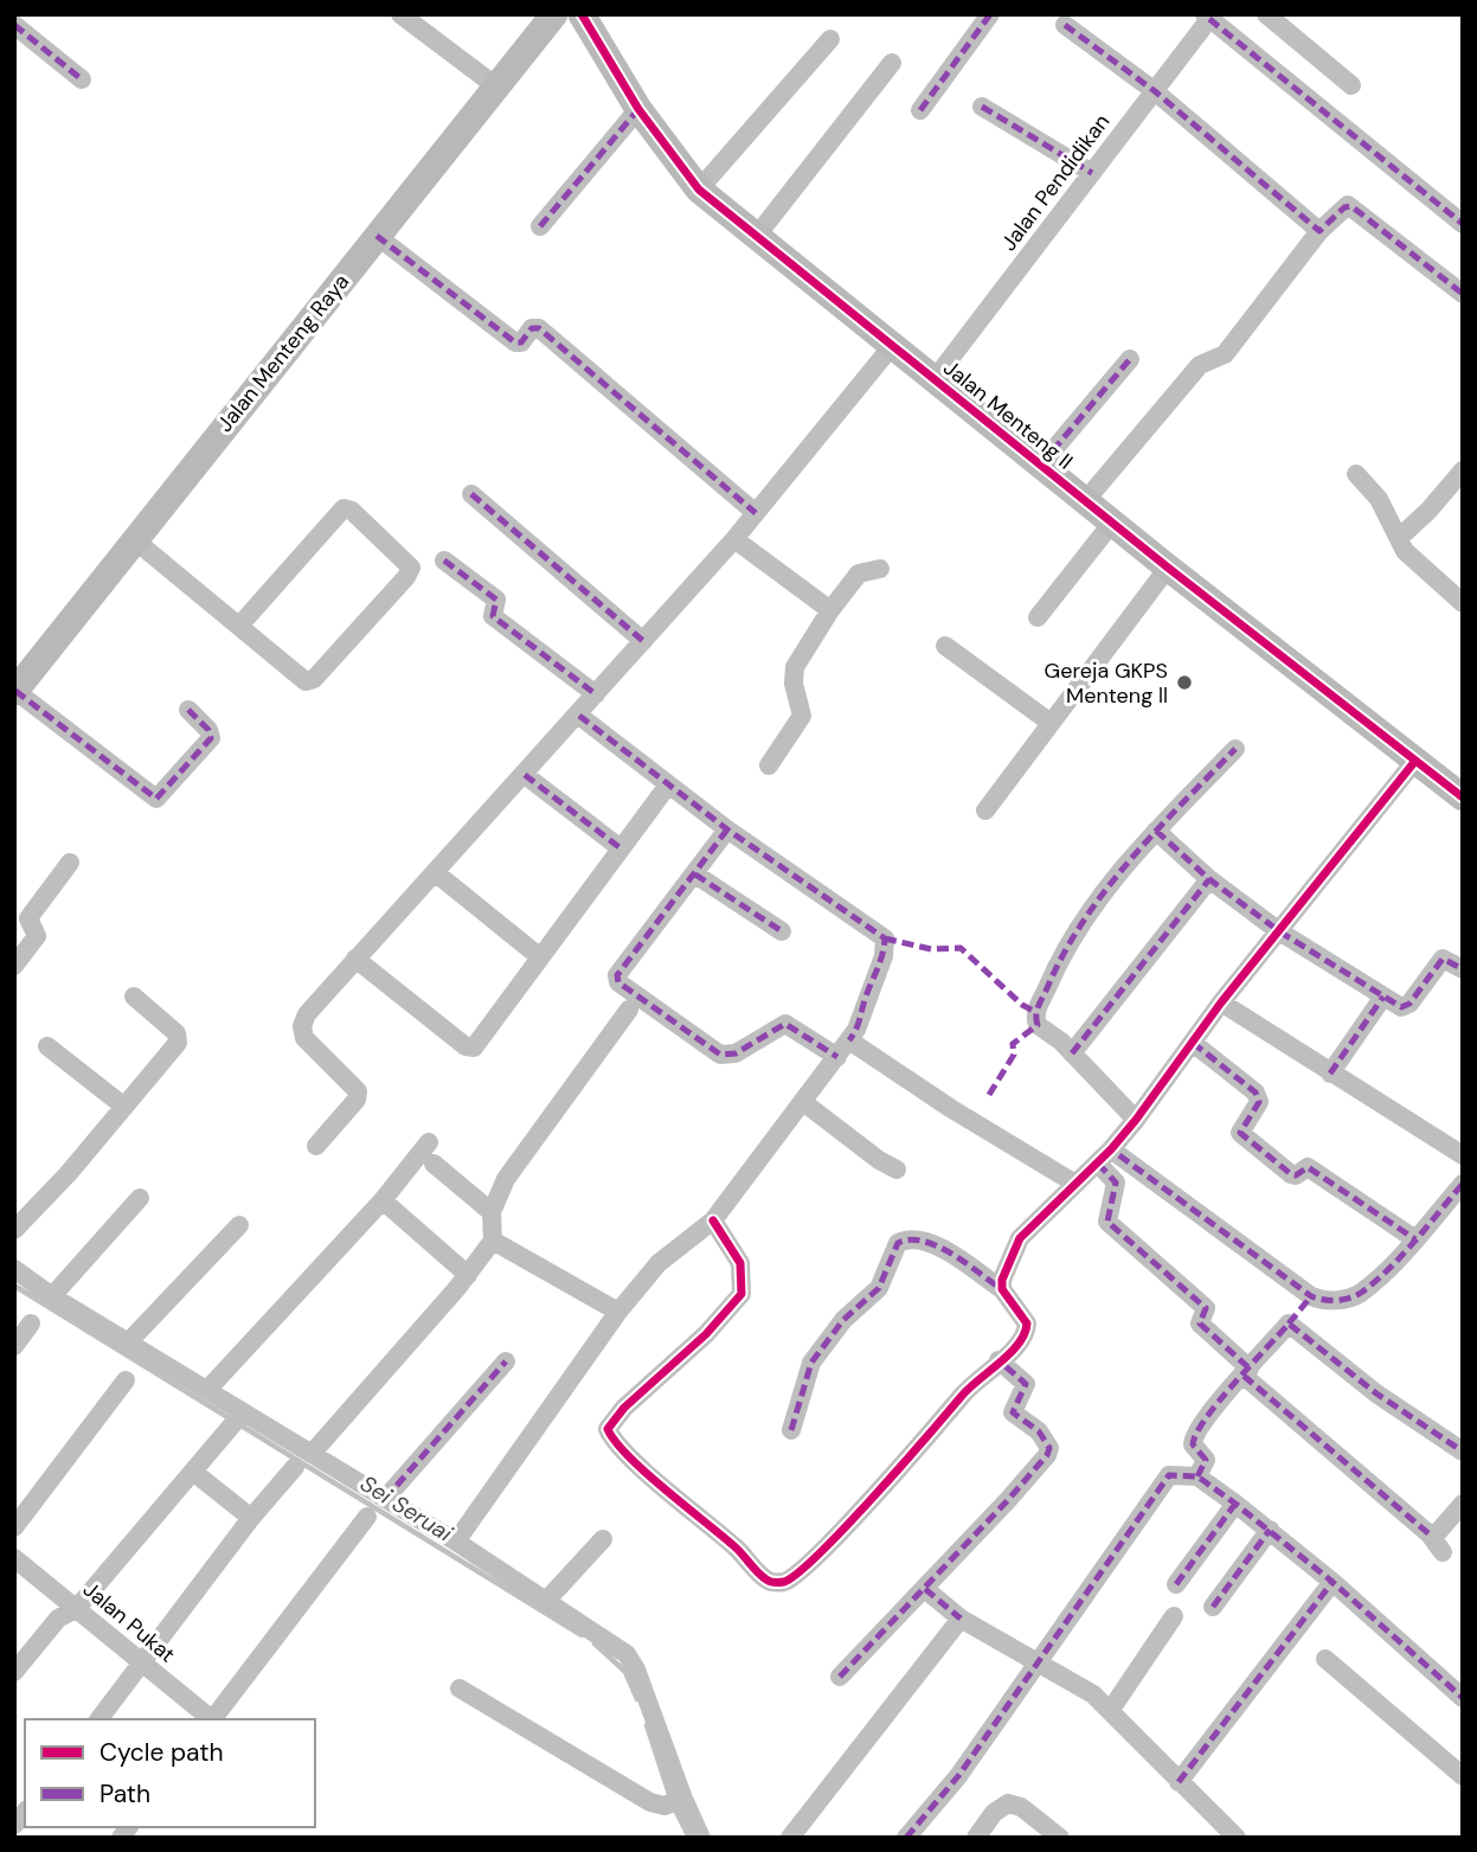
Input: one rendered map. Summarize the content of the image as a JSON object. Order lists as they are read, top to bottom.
{
  "streets": {
    "street": [
      "Jalan Pendidikan",
      "Jalan Menteng Raya",
      "Jalan Menteng II",
      "Jalan Pukat"
    ]
  },
  "crossings": [
    ["Jalan Pendidikan", "Jalan Menteng II"]
  ],
  "water": ["Sei Seruai"],
  "places": ["Gereja GKPS Menteng ll"],
  "legend": ["Cycle path", "Path"]
}
